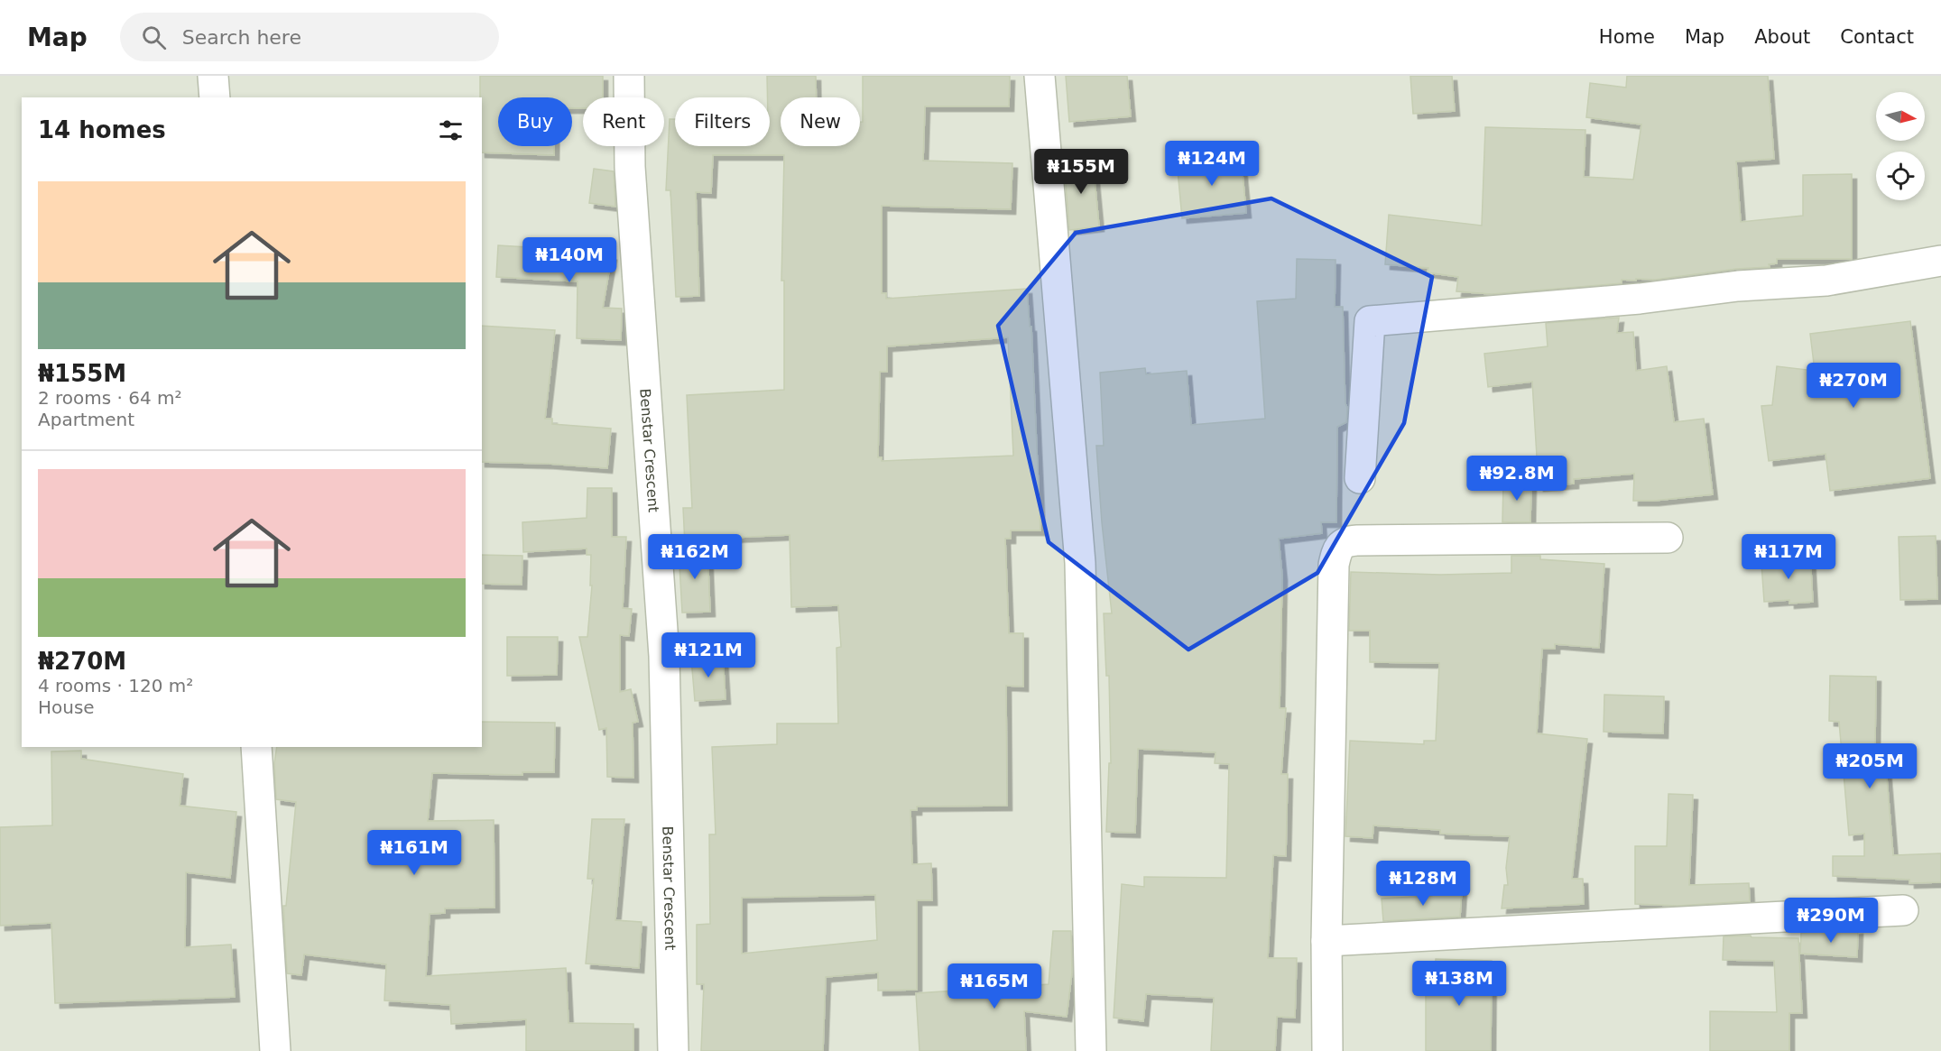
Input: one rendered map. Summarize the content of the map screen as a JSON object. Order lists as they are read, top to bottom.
{
  "streets": {
    "street": ["Benstar Crescent"]
  },
  "north": "right",
  "page": {
    "header": "Map",
    "search": "Search here",
    "nav": [
      "Home",
      "Map",
      "About",
      "Contact"
    ],
    "chip": [
      "Buy",
      "Rent",
      "Filters",
      "New"
    ],
    "heading": "14 homes",
    "price": [
      "₦124M",
      "₦155M",
      "₦140M",
      "₦270M",
      "₦92.8M",
      "₦162M",
      "₦117M",
      "₦121M",
      "₦205M",
      "₦161M",
      "₦128M",
      "₦290M",
      "₦138M",
      "₦165M"
    ],
    "list": [
      {
        "name": "₦155M",
        "note": "2 rooms · 64 m² · Apartment"
      },
      {
        "name": "₦270M",
        "note": "4 rooms · 120 m² · House"
      }
    ]
  }
}
